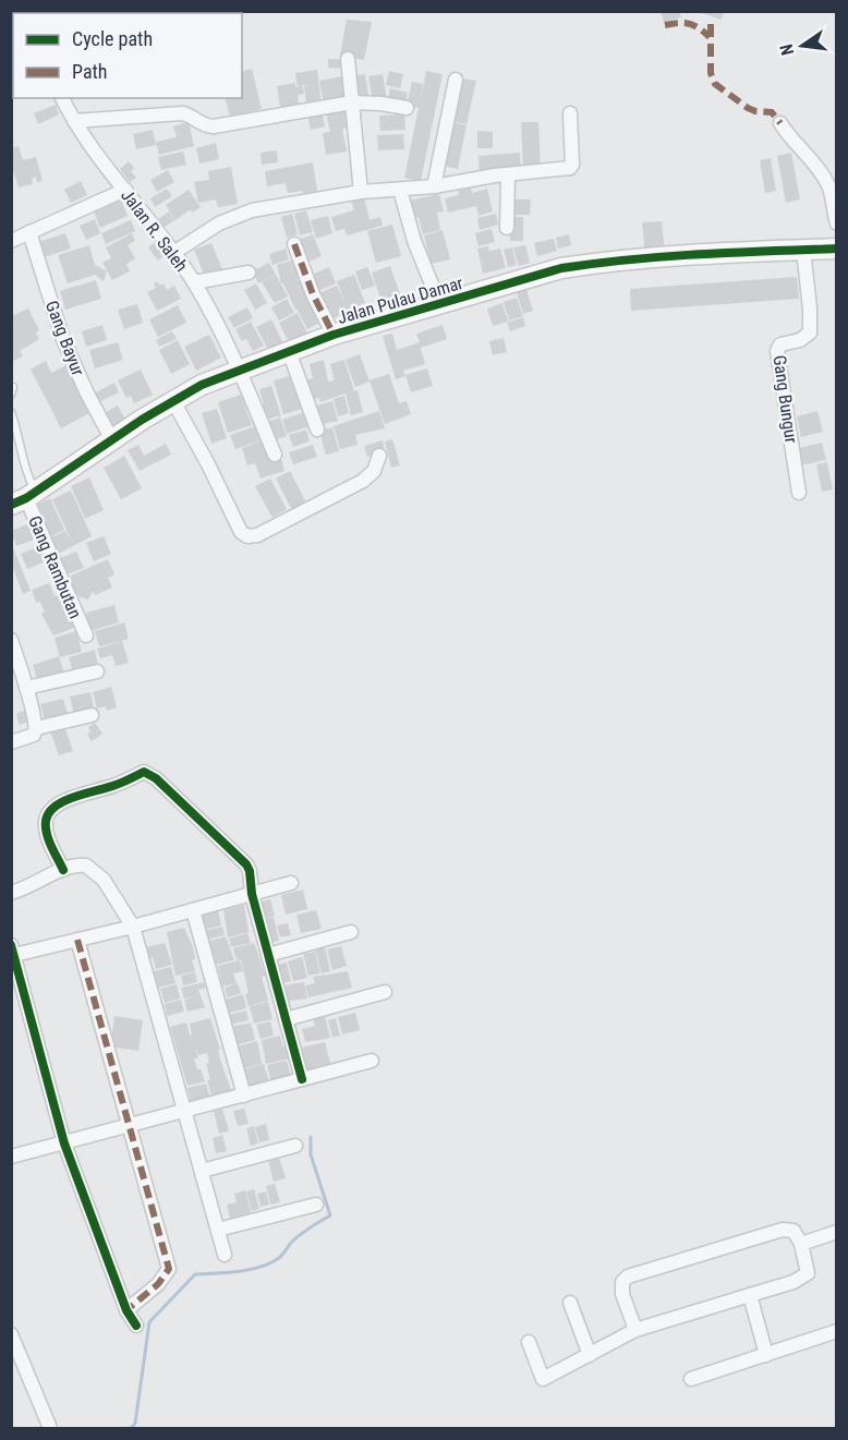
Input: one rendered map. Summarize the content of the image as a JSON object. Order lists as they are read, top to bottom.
{
  "streets": {
    "street": [
      "Jalan R. Saleh",
      "Jalan Pulau Damar",
      "Gang Bayur",
      "Gang Bungur",
      "Gang Rambutan"
    ]
  },
  "crossings": [
    ["Jalan R. Saleh", "Jalan Pulau Damar"],
    ["Jalan Pulau Damar", "Gang Bayur"],
    ["Jalan Pulau Damar", "Gang Bungur"],
    ["Jalan Pulau Damar", "Gang Rambutan"]
  ],
  "legend": ["Cycle path", "Path"],
  "north": "left"
}
